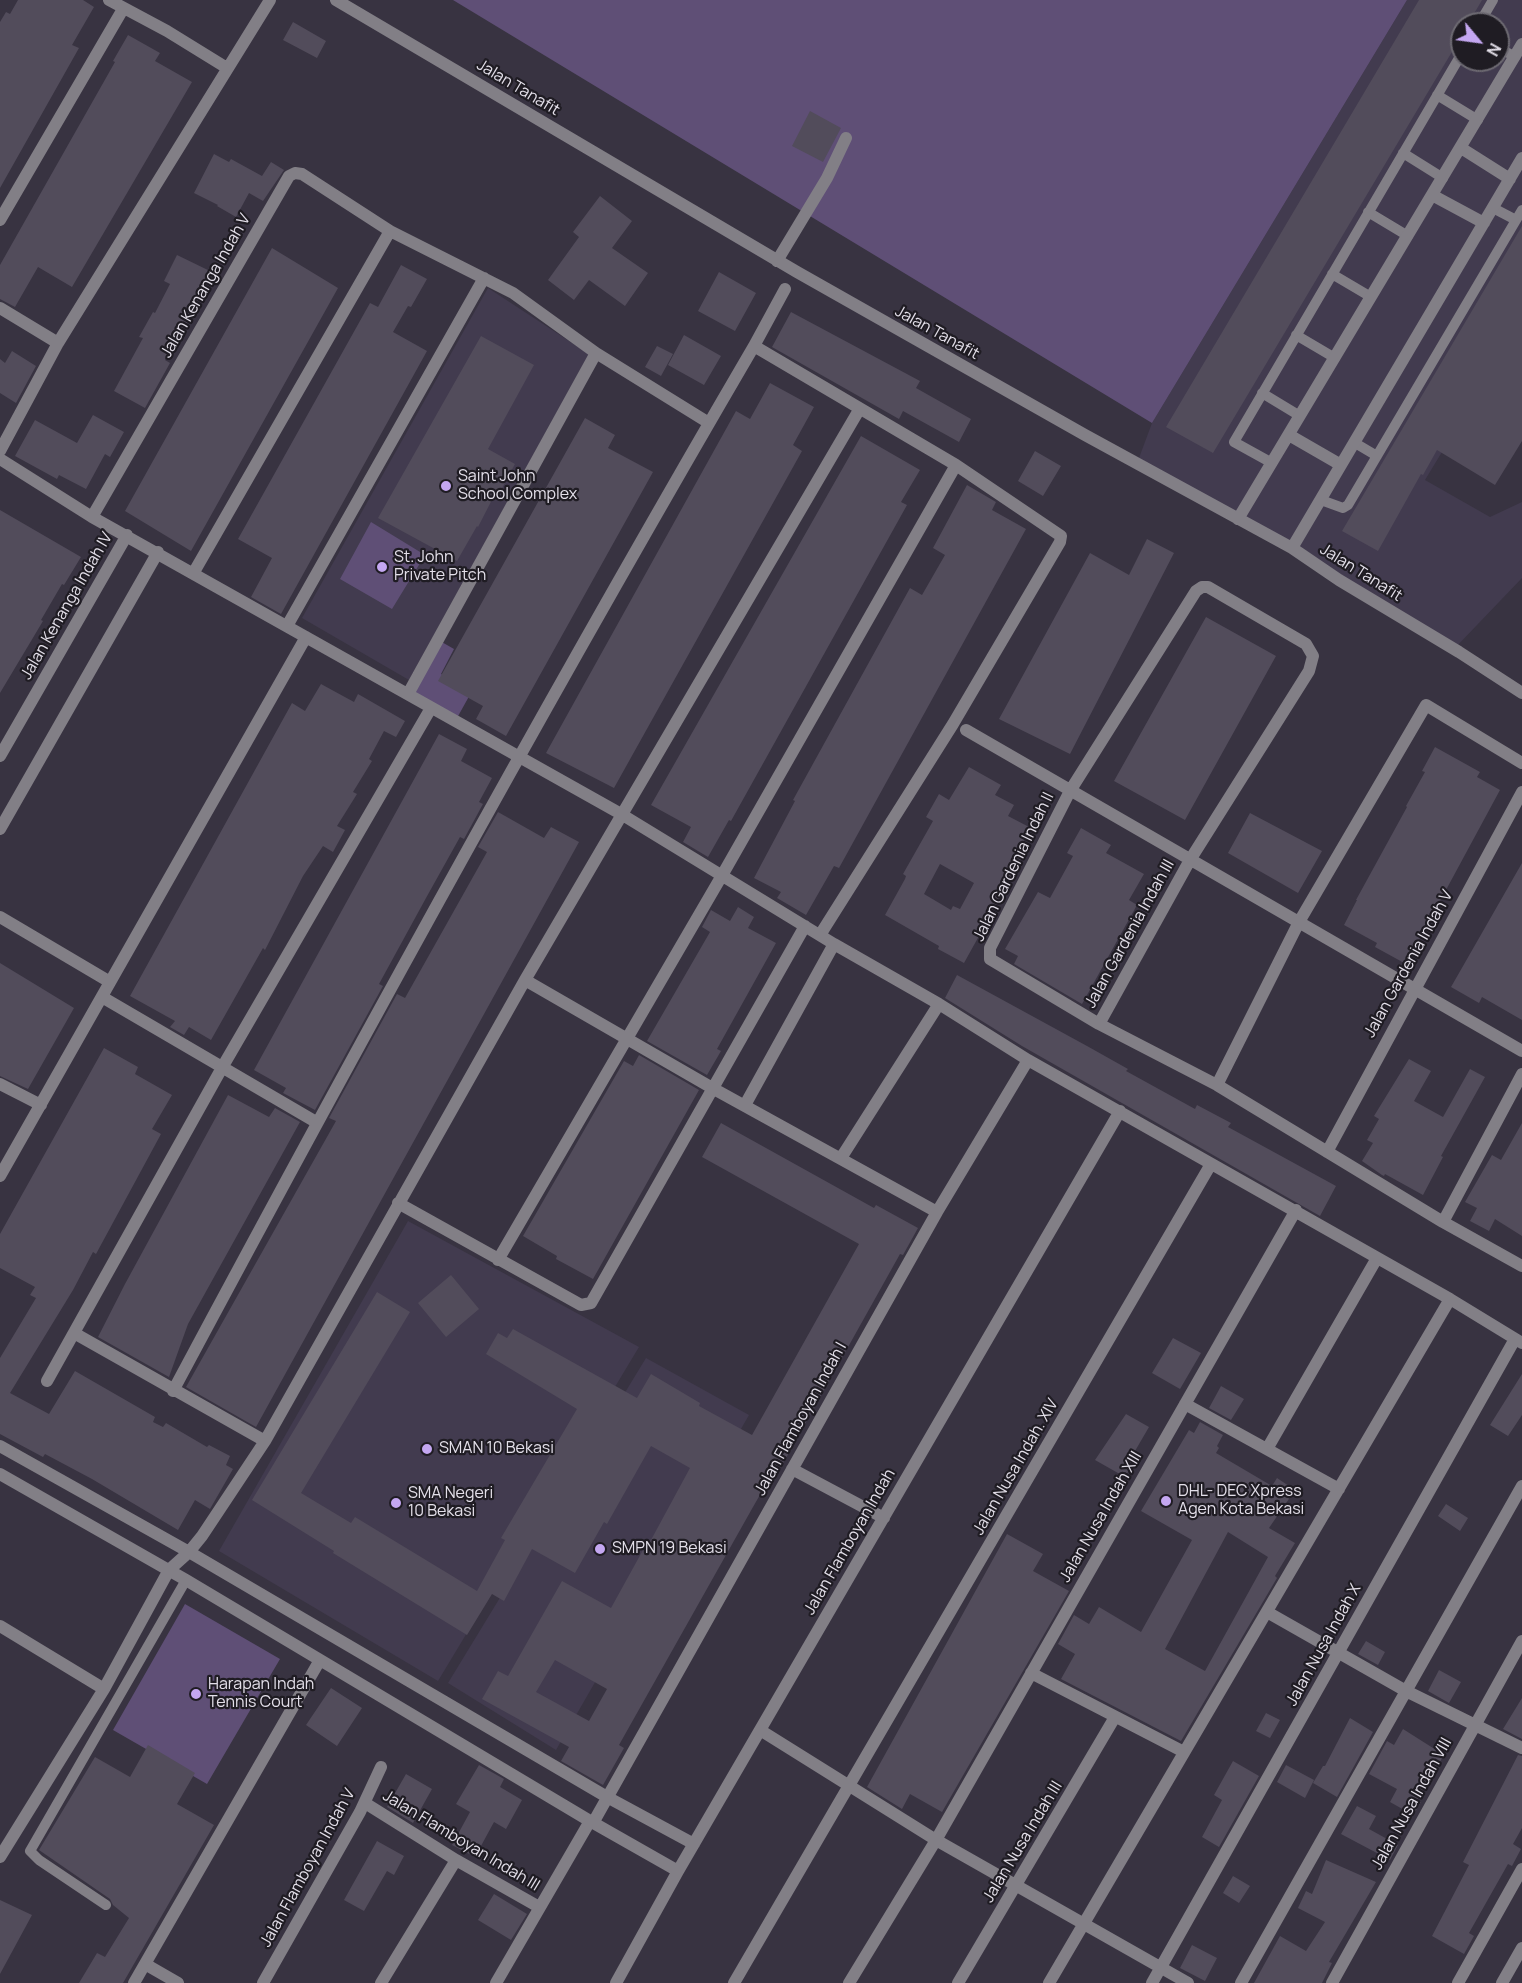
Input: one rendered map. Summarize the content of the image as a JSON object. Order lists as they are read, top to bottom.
{
  "streets": {
    "street": [
      "Jalan Tanafit",
      "Jalan Kenanga Indah V",
      "Jalan Kenanga Indah IV",
      "Jalan Gardenia Indah II",
      "Jalan Gardenia Indah III",
      "Jalan Gardenia Indah V",
      "Jalan Flamboyan Indah I",
      "Jalan Nusa Indah. XIV",
      "Jalan Nusa Indah XIII",
      "Jalan Flamboyan Indah",
      "Jalan Nusa Indah X",
      "Jalan Nusa Indah VIII",
      "Jalan Flamboyan Indah III",
      "Jalan Nusa Indah III",
      "Jalan Flamboyan Indah V"
    ]
  },
  "crossings": [
    ["Jalan Gardenia Indah II", "Jalan Gardenia Indah III"],
    ["Jalan Flamboyan Indah I", "Jalan Flamboyan Indah III"],
    ["Jalan Flamboyan Indah III", "Jalan Flamboyan Indah V"]
  ],
  "places": [
    "Saint John School Complex",
    "St. John Private Pitch",
    "SMAN 10 Bekasi",
    "DHL- DEC Xpress Agen Kota Bekasi",
    "SMA Negeri 10 Bekasi",
    "SMPN 19 Bekasi",
    "Harapan Indah Tennis Court"
  ],
  "north": "bottom right"
}
